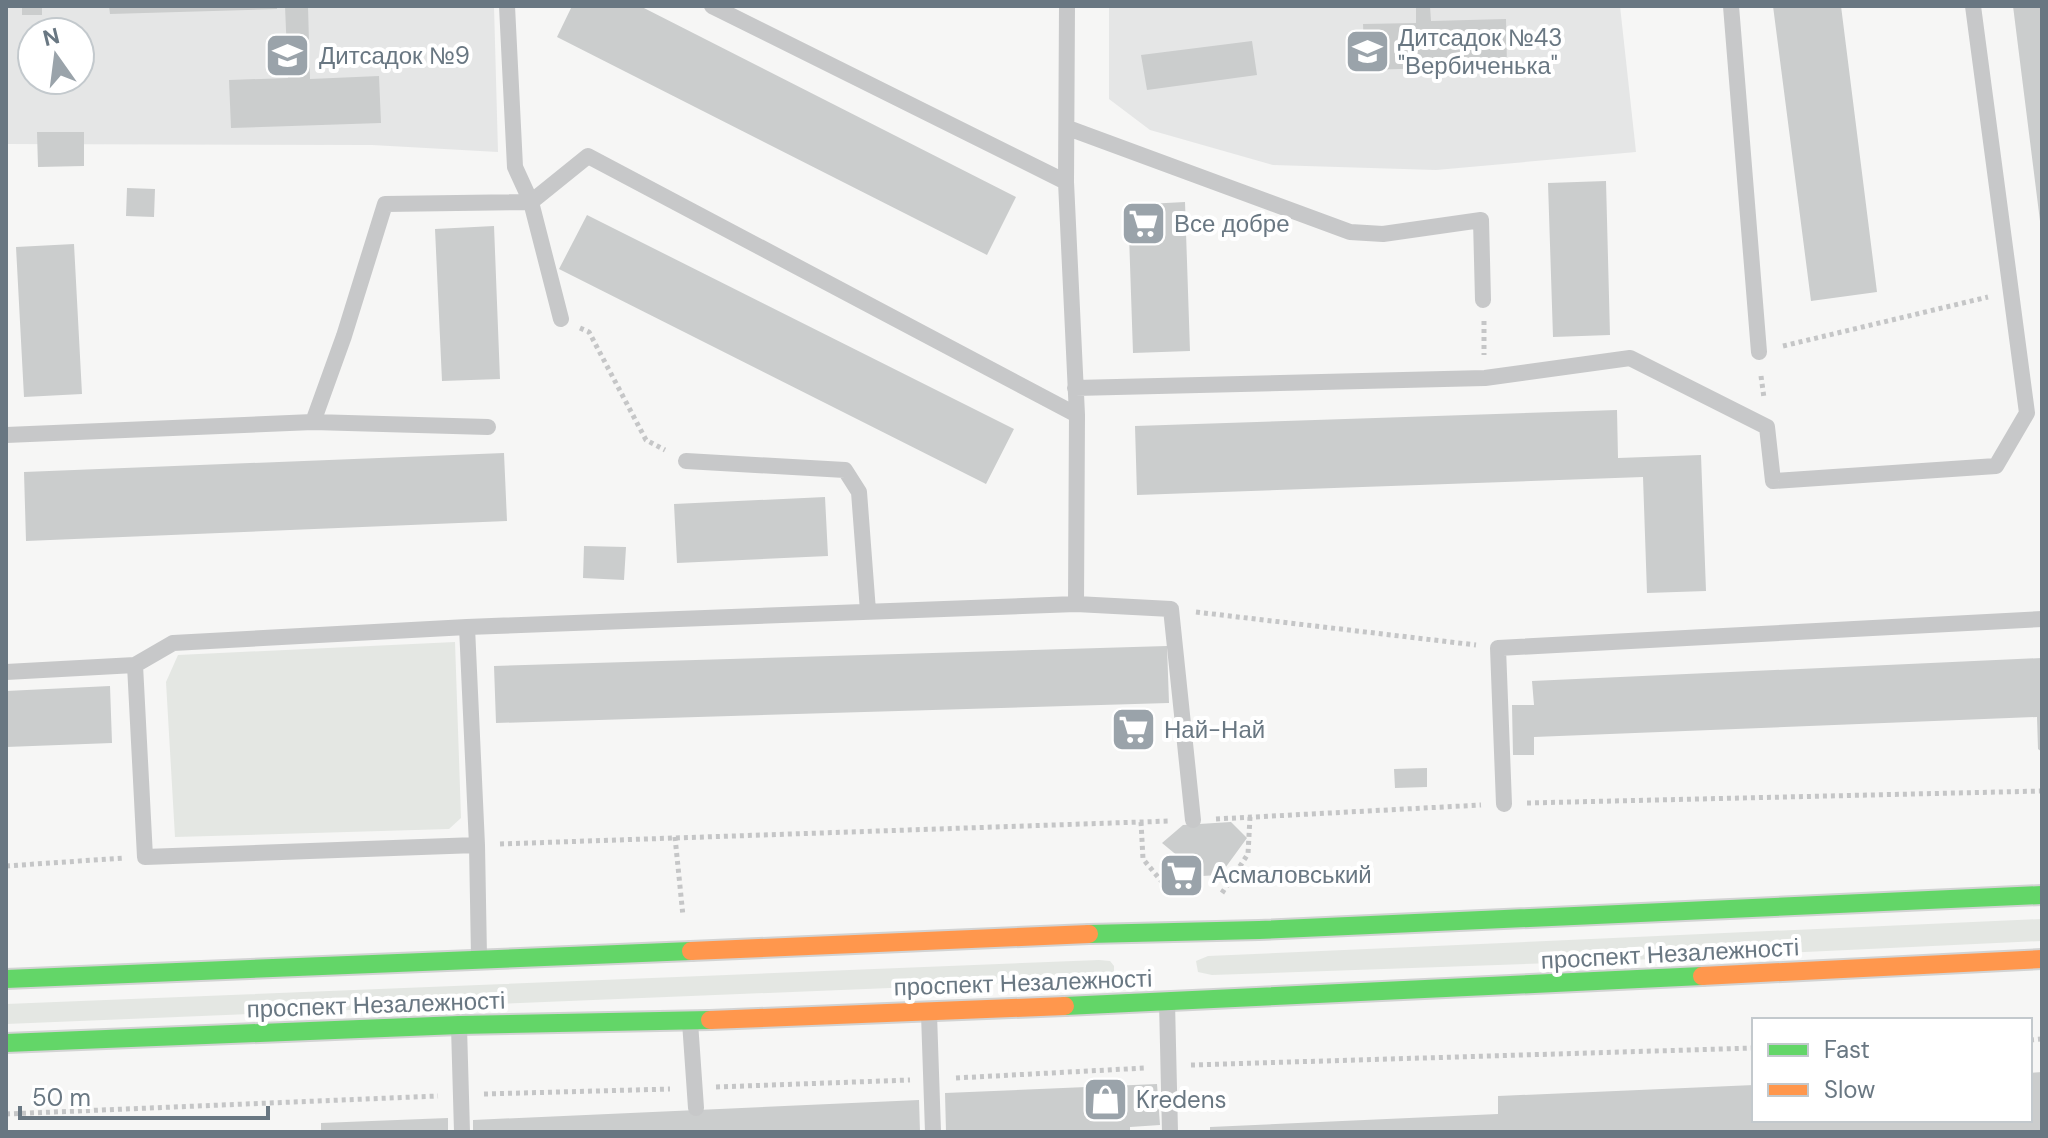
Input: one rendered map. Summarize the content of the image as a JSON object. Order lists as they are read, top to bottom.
{
  "streets": {
    "main road": ["проспект Незалежності"]
  },
  "places": {
    "school or university": ["Дитсадок №43 \"Вербиченька\"", "Дитсадок №9"],
    "supermarket": ["Все добре", "Най-Най", "Асмаловський"],
    "shop": ["Kredens"]
  },
  "legend": ["Fast", "Slow"],
  "scale_bar": "50 m",
  "north": "top"
}
